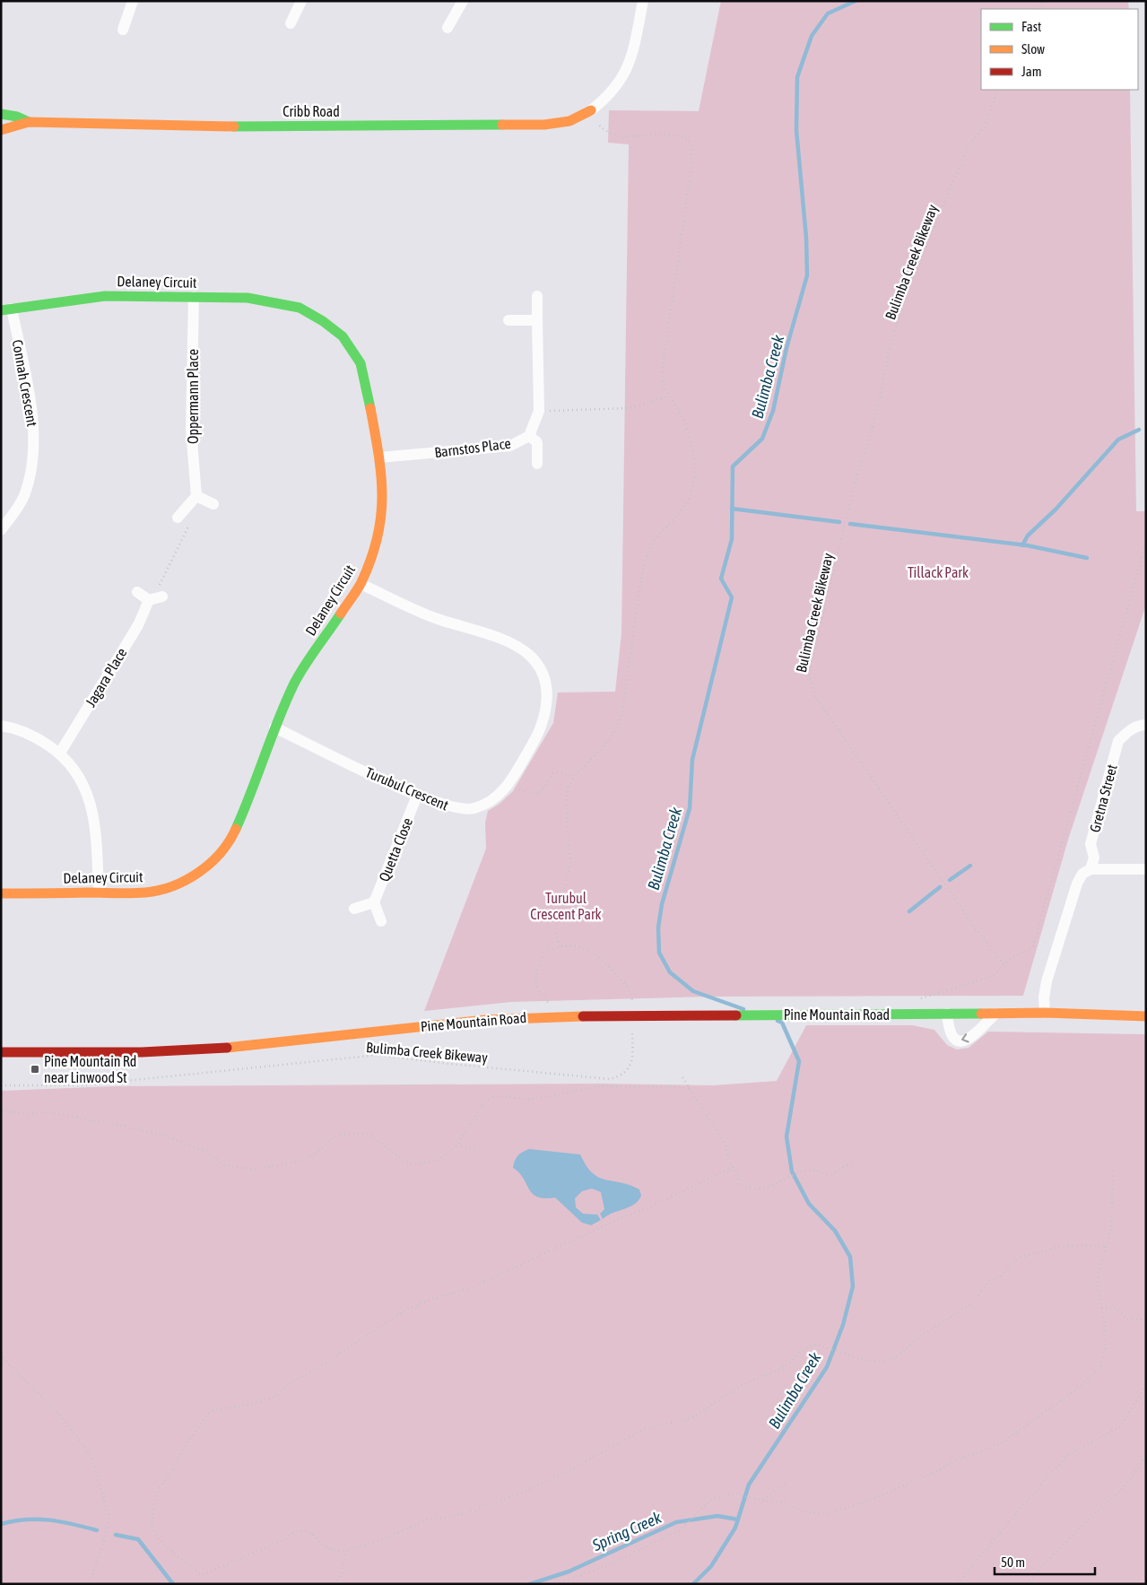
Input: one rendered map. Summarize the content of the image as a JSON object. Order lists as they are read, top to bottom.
{
  "streets": {
    "street": [
      "Cribb Road",
      "Delaney Circuit",
      "Connah Crescent",
      "Oppermann Place",
      "Barnstos Place",
      "Jagara Place",
      "Turubul Crescent",
      "Gretna Street",
      "Quetta Close",
      "Pine Mountain Road"
    ],
    "path": ["Bulimba Creek Bikeway"]
  },
  "crossings": [
    ["Delaney Circuit", "Connah Crescent"],
    ["Delaney Circuit", "Oppermann Place"],
    ["Delaney Circuit", "Barnstos Place"],
    ["Delaney Circuit", "Turubul Crescent"],
    ["Turubul Crescent", "Quetta Close"]
  ],
  "water": ["Bulimba Creek", "Spring Creek"],
  "parks": ["Tillack Park", "Turubul Crescent Park"],
  "places": {
    "transit": ["Pine Mountain Rd near Linwood St"]
  },
  "legend": ["Fast", "Slow", "Jam"],
  "scale_bar": "50 m"
}
